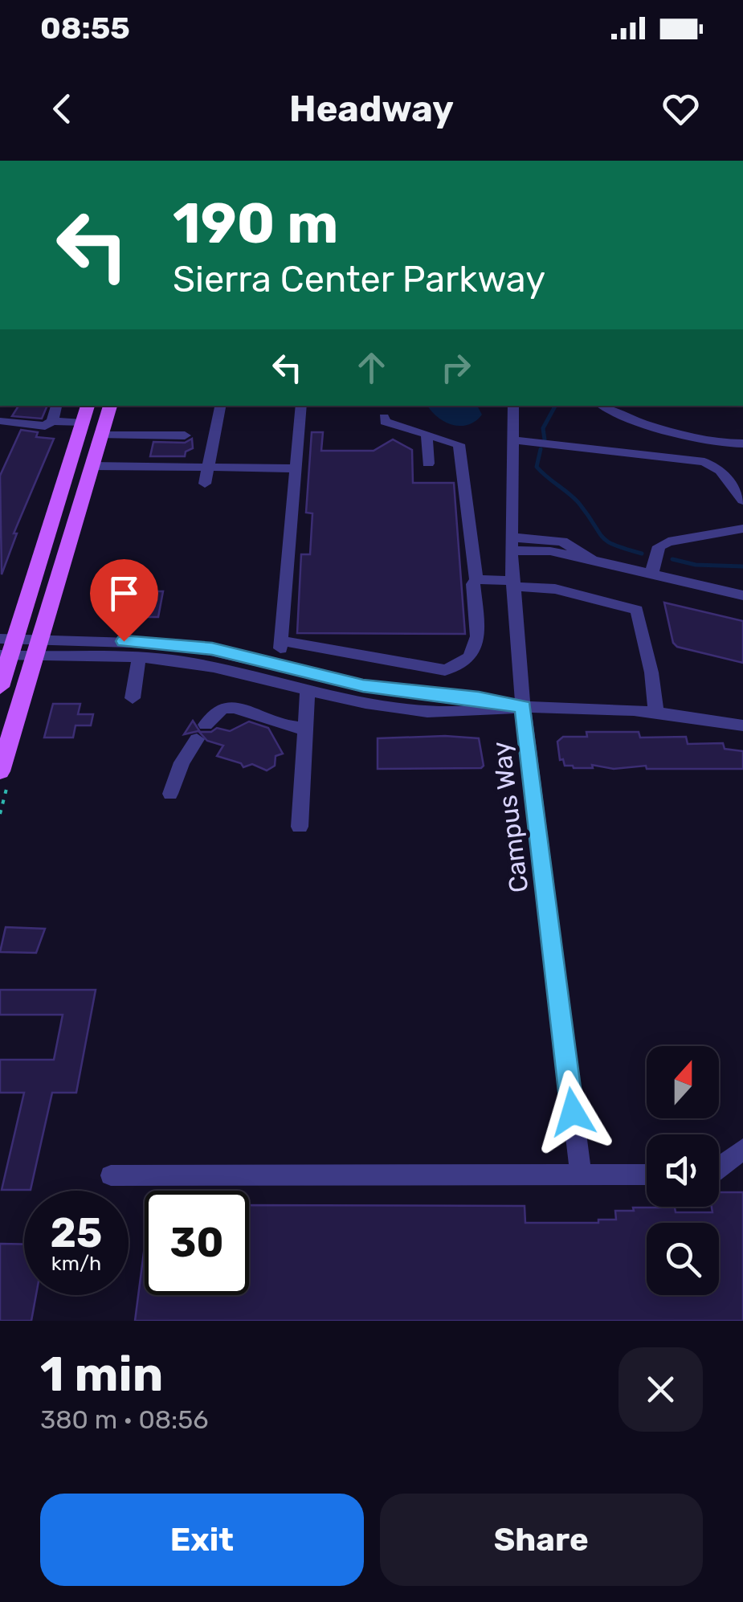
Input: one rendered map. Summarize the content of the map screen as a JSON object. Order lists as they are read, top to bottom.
{
  "streets": {
    "street": ["Campus Way"]
  },
  "north": "top",
  "page": {
    "status": "08:55",
    "header": "Headway",
    "turn": ["190 m", "Sierra Center Parkway"],
    "speed": "25 km/h",
    "limit": "30",
    "heading": ["1 min", "380 m · 08:56"],
    "buttons": ["Exit", "Share"]
  }
}
